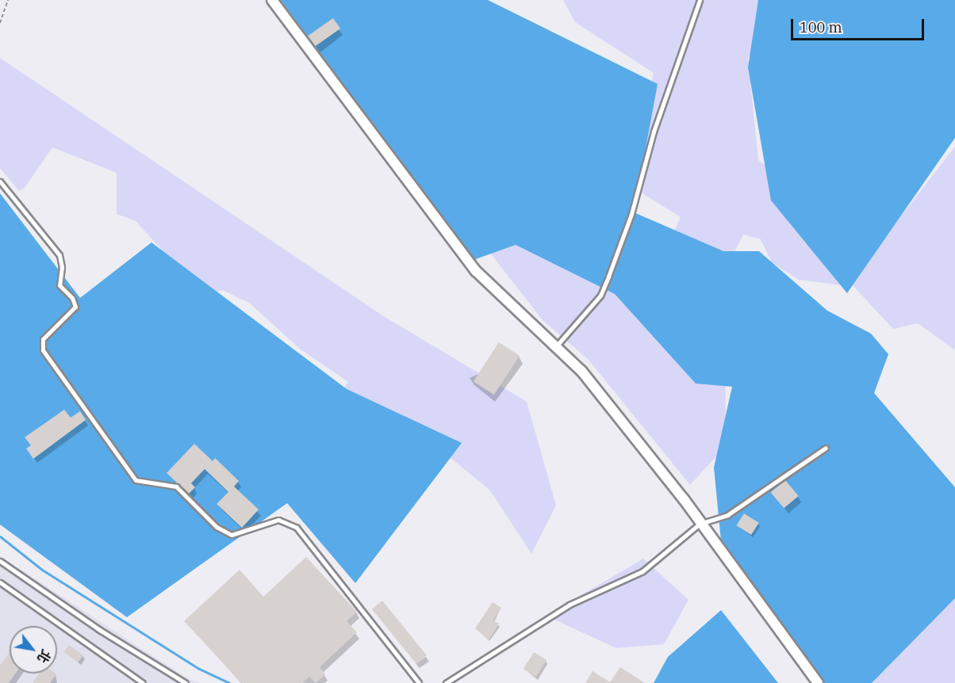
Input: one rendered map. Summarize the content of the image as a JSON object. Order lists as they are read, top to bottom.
{
  "scale_bar": "100 m",
  "north": "bottom right"
}
